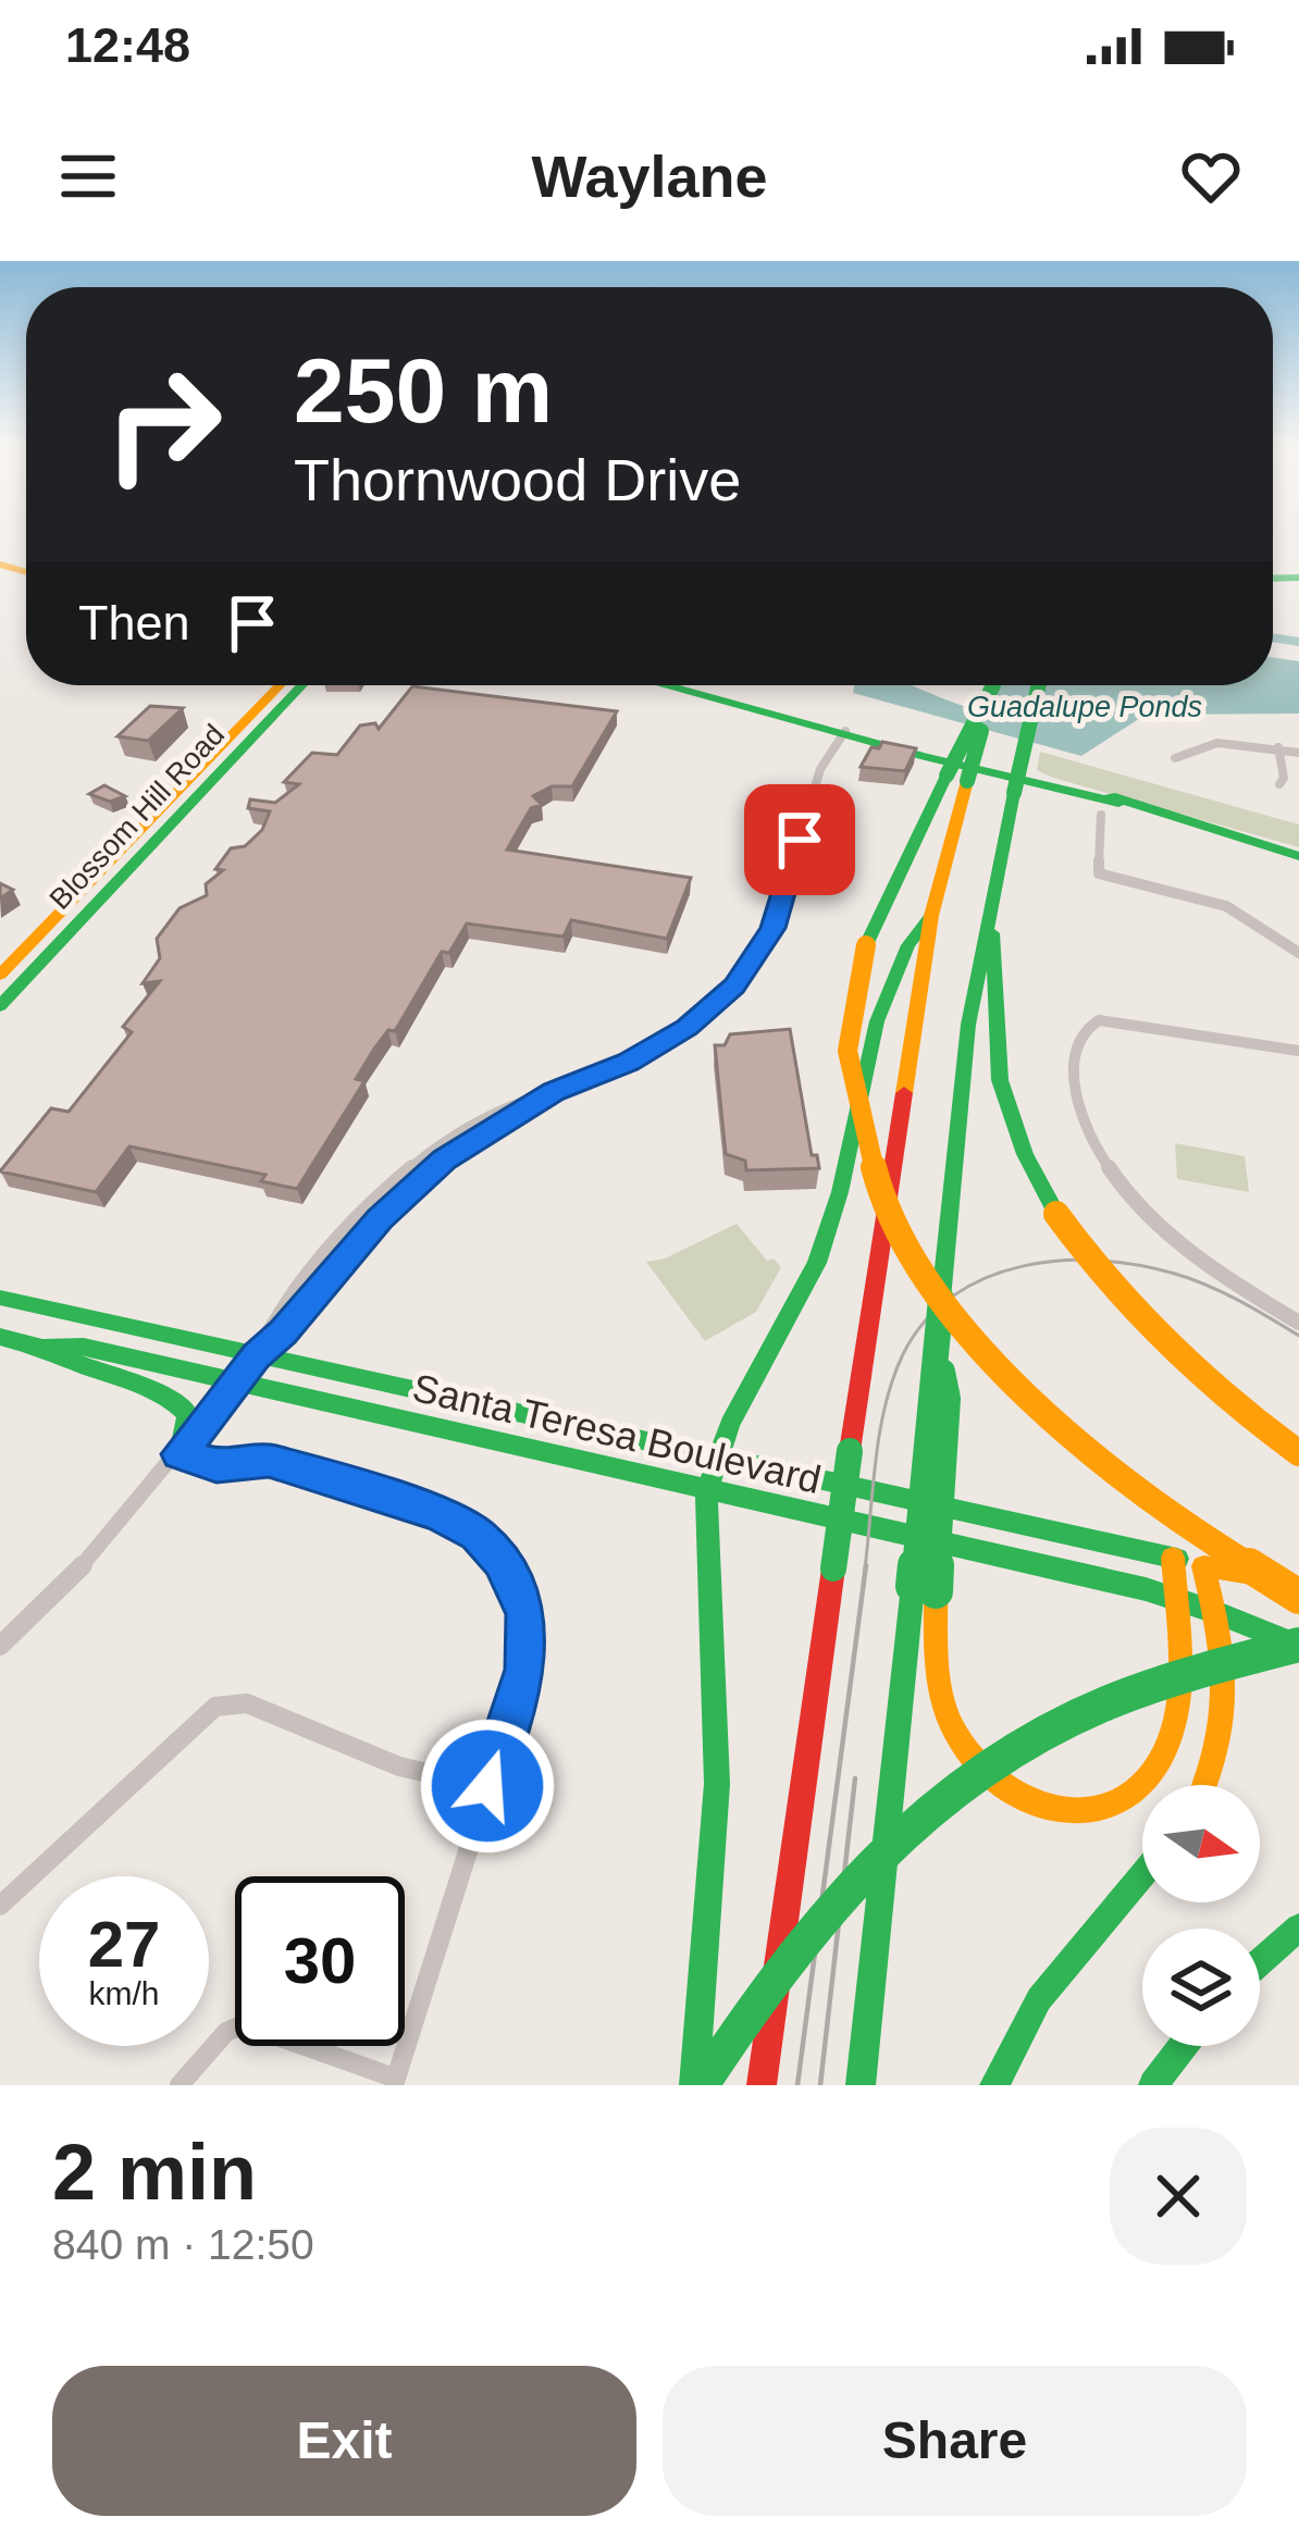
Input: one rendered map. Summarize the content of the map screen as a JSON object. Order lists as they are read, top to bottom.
{
  "streets": {
    "main road": ["Blossom Hill Road", "Santa Teresa Boulevard"]
  },
  "water": ["Guadalupe Ponds"],
  "north": "right",
  "page": {
    "status": "12:48",
    "header": "Waylane",
    "turn": ["250 m", "Thornwood Drive"],
    "then": "Then",
    "speed": "27 km/h",
    "limit": "30",
    "heading": ["2 min", "840 m · 12:50"],
    "buttons": ["Exit", "Share"]
  }
}
